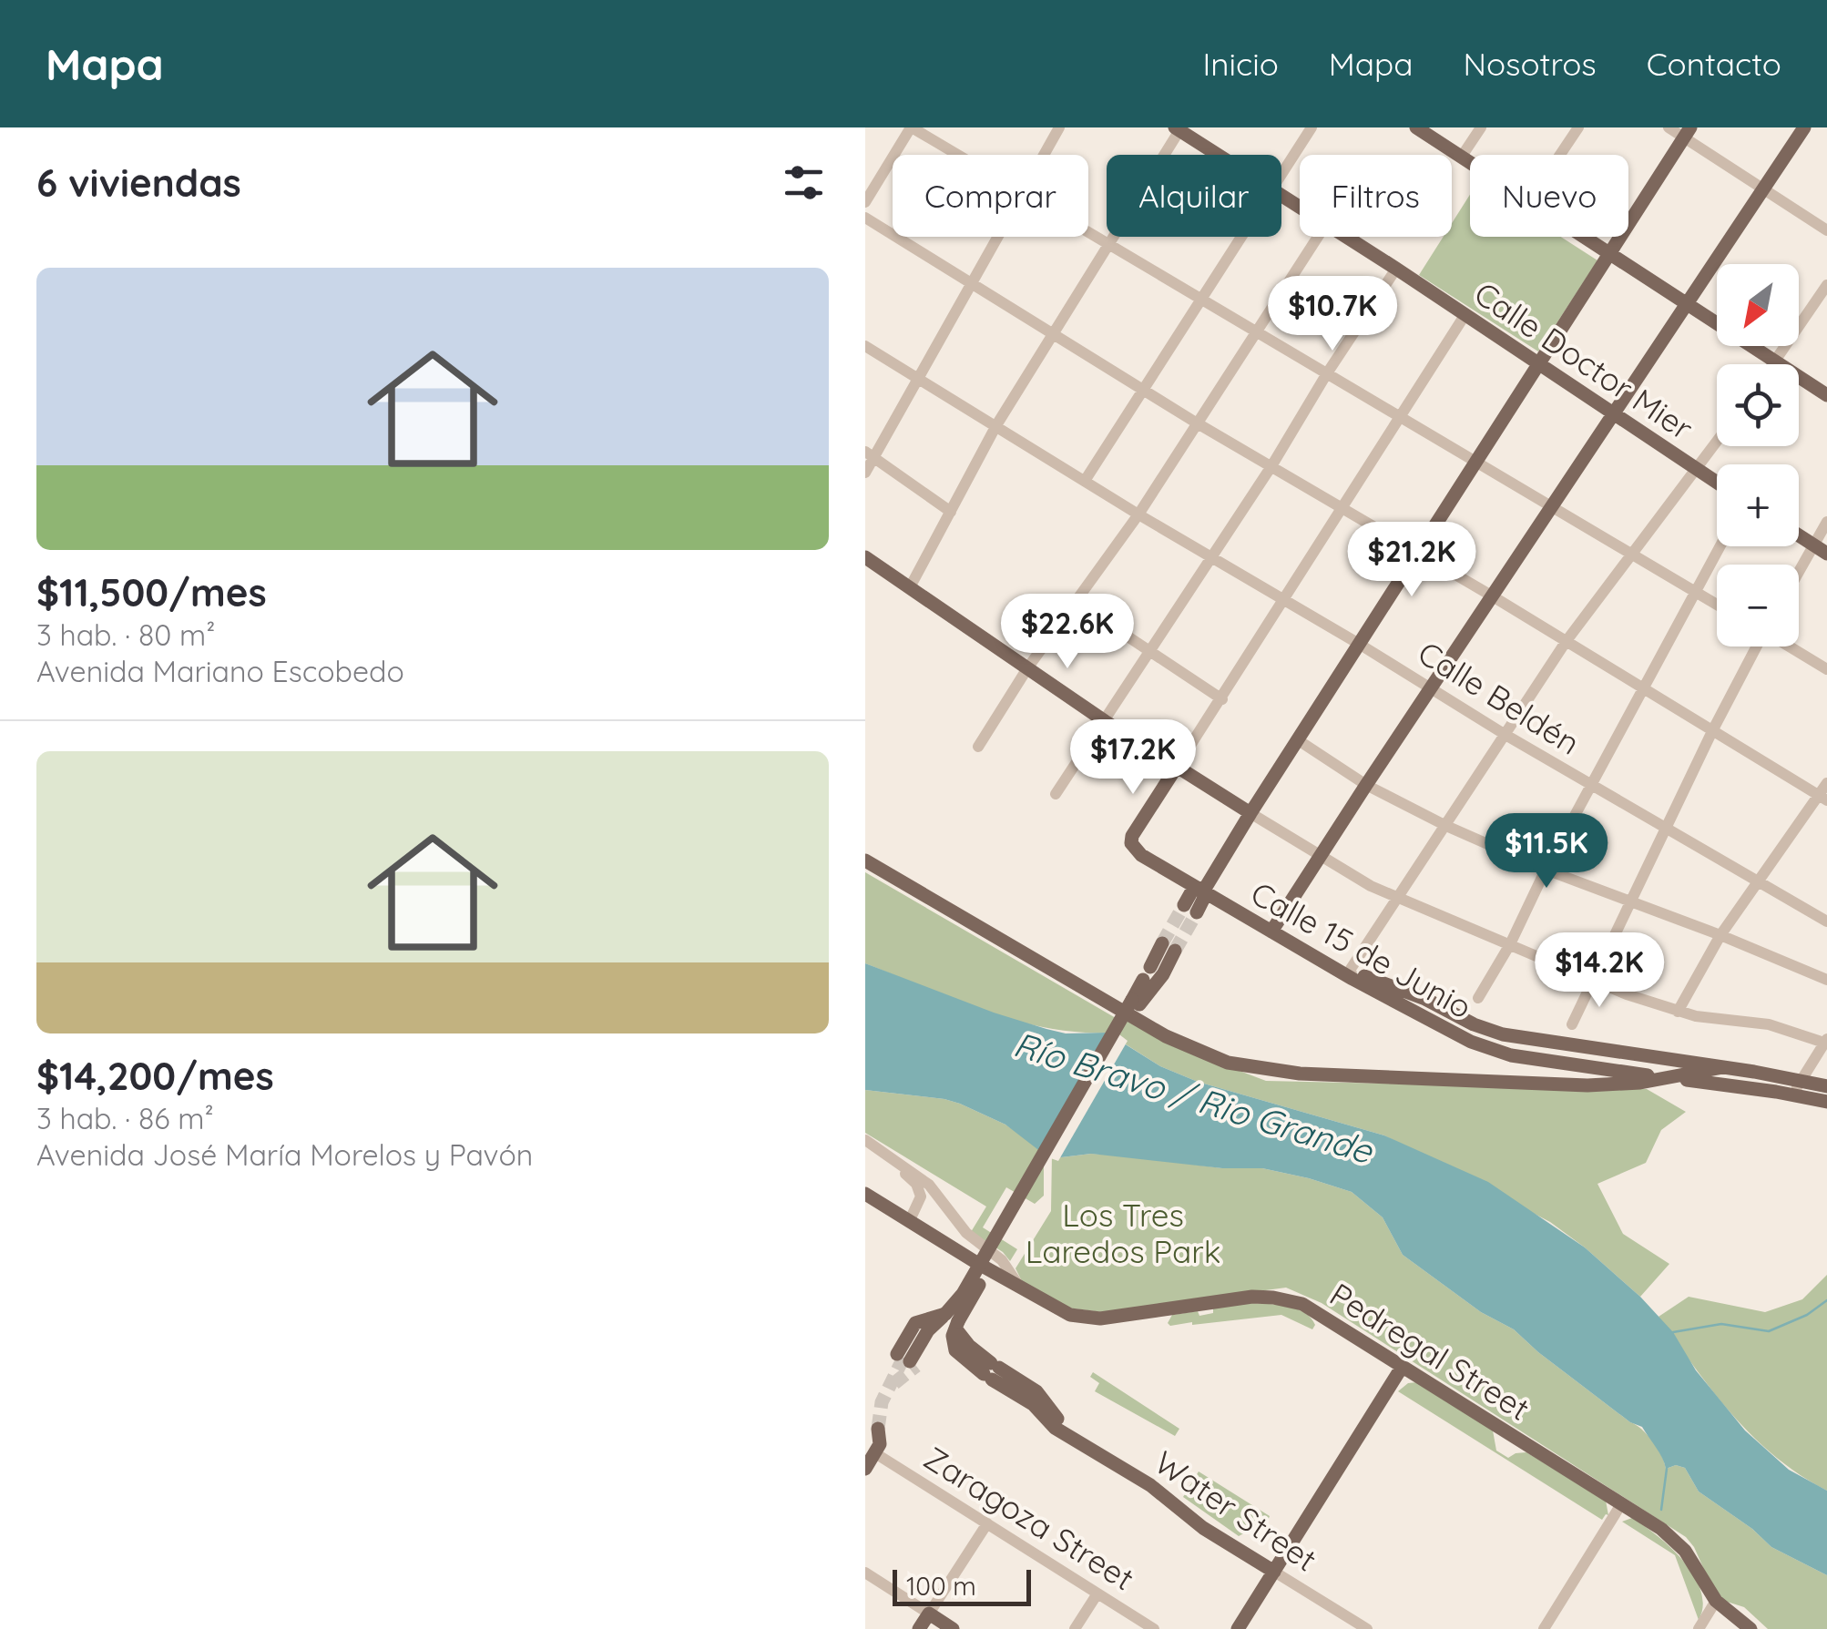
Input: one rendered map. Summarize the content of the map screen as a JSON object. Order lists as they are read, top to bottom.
{
  "streets": {
    "main road": [
      "Calle Doctor Mier",
      "Calle 15 de Junio",
      "Pedregal Street",
      "Water Street"
    ],
    "street": ["Calle Beldén", "Zaragoza Street"]
  },
  "water": ["Río Bravo / Rio Grande"],
  "parks": ["Los Tres Laredos Park"],
  "scale_bar": "100 m",
  "north": "bottom left",
  "page": {
    "header": "Mapa",
    "nav": [
      "Inicio",
      "Mapa",
      "Nosotros",
      "Contacto"
    ],
    "heading": "6 viviendas",
    "chip": [
      "Comprar",
      "Alquilar",
      "Filtros",
      "Nuevo"
    ],
    "list": [
      {
        "name": "$11,500/mes",
        "note": "3 hab. · 80 m² · Avenida Mariano Escobedo"
      },
      {
        "name": "$14,200/mes",
        "note": "3 hab. · 86 m² · Avenida José María Morelos y Pavón"
      }
    ],
    "map_buttons": ["+", "−"],
    "price": [
      "$10.7K",
      "$21.2K",
      "$22.6K",
      "$17.2K",
      "$11.5K",
      "$14.2K"
    ],
    "scale": "100 m"
  }
}
